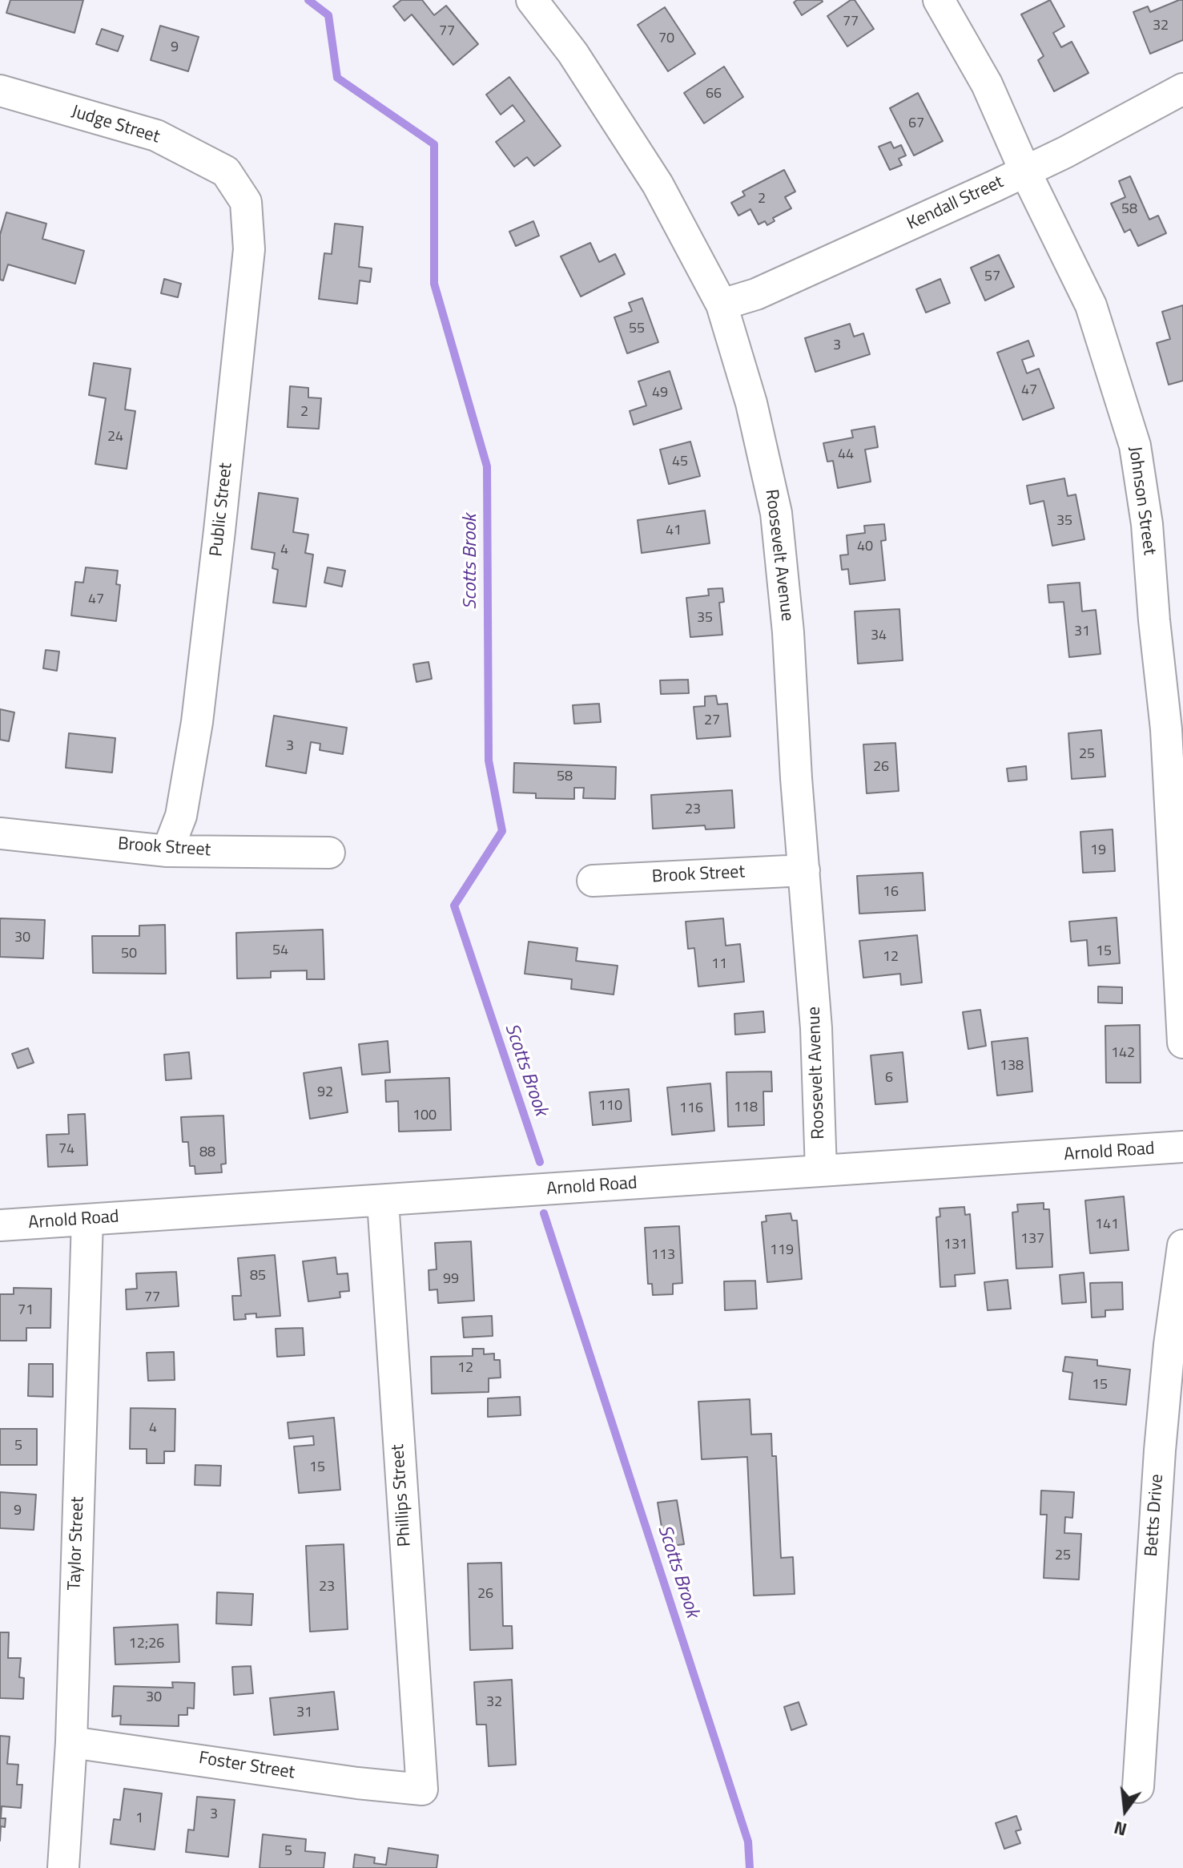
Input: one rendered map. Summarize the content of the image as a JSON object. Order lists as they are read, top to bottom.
{
  "streets": {
    "street": [
      "Judge Street",
      "Kendall Street",
      "Johnson Street",
      "Public Street",
      "Roosevelt Avenue",
      "Brook Street",
      "Arnold Road",
      "Phillips Street",
      "Betts Drive",
      "Taylor Street",
      "Foster Street"
    ]
  },
  "crossings": [
    ["Judge Street", "Public Street"],
    ["Kendall Street", "Johnson Street"],
    ["Kendall Street", "Roosevelt Avenue"],
    ["Public Street", "Brook Street"],
    ["Roosevelt Avenue", "Brook Street"],
    ["Roosevelt Avenue", "Arnold Road"],
    ["Arnold Road", "Phillips Street"],
    ["Arnold Road", "Taylor Street"],
    ["Phillips Street", "Foster Street"],
    ["Taylor Street", "Foster Street"]
  ],
  "water": ["Scotts Brook"],
  "house_numbers": [
    "77",
    "32",
    "77",
    "70",
    "9",
    "66",
    "67",
    "2",
    "58",
    "57",
    "55",
    "3",
    "47",
    "49",
    "2",
    "24",
    "44",
    "45",
    "35",
    "41",
    "40",
    "4",
    "47",
    "35",
    "31",
    "34",
    "27",
    "3",
    "25",
    "26",
    "58",
    "23",
    "19",
    "16",
    "30",
    "54",
    "15",
    "50",
    "12",
    "11",
    "142",
    "138",
    "6",
    "92",
    "110",
    "118",
    "116",
    "100",
    "74",
    "88",
    "141",
    "137",
    "131",
    "119",
    "113",
    "85",
    "99",
    "77",
    "71",
    "12",
    "15",
    "4",
    "5",
    "15",
    "9",
    "25",
    "23",
    "26",
    "12;26",
    "30",
    "32",
    "31",
    "3",
    "1",
    "5"
  ],
  "north": "bottom"
}
